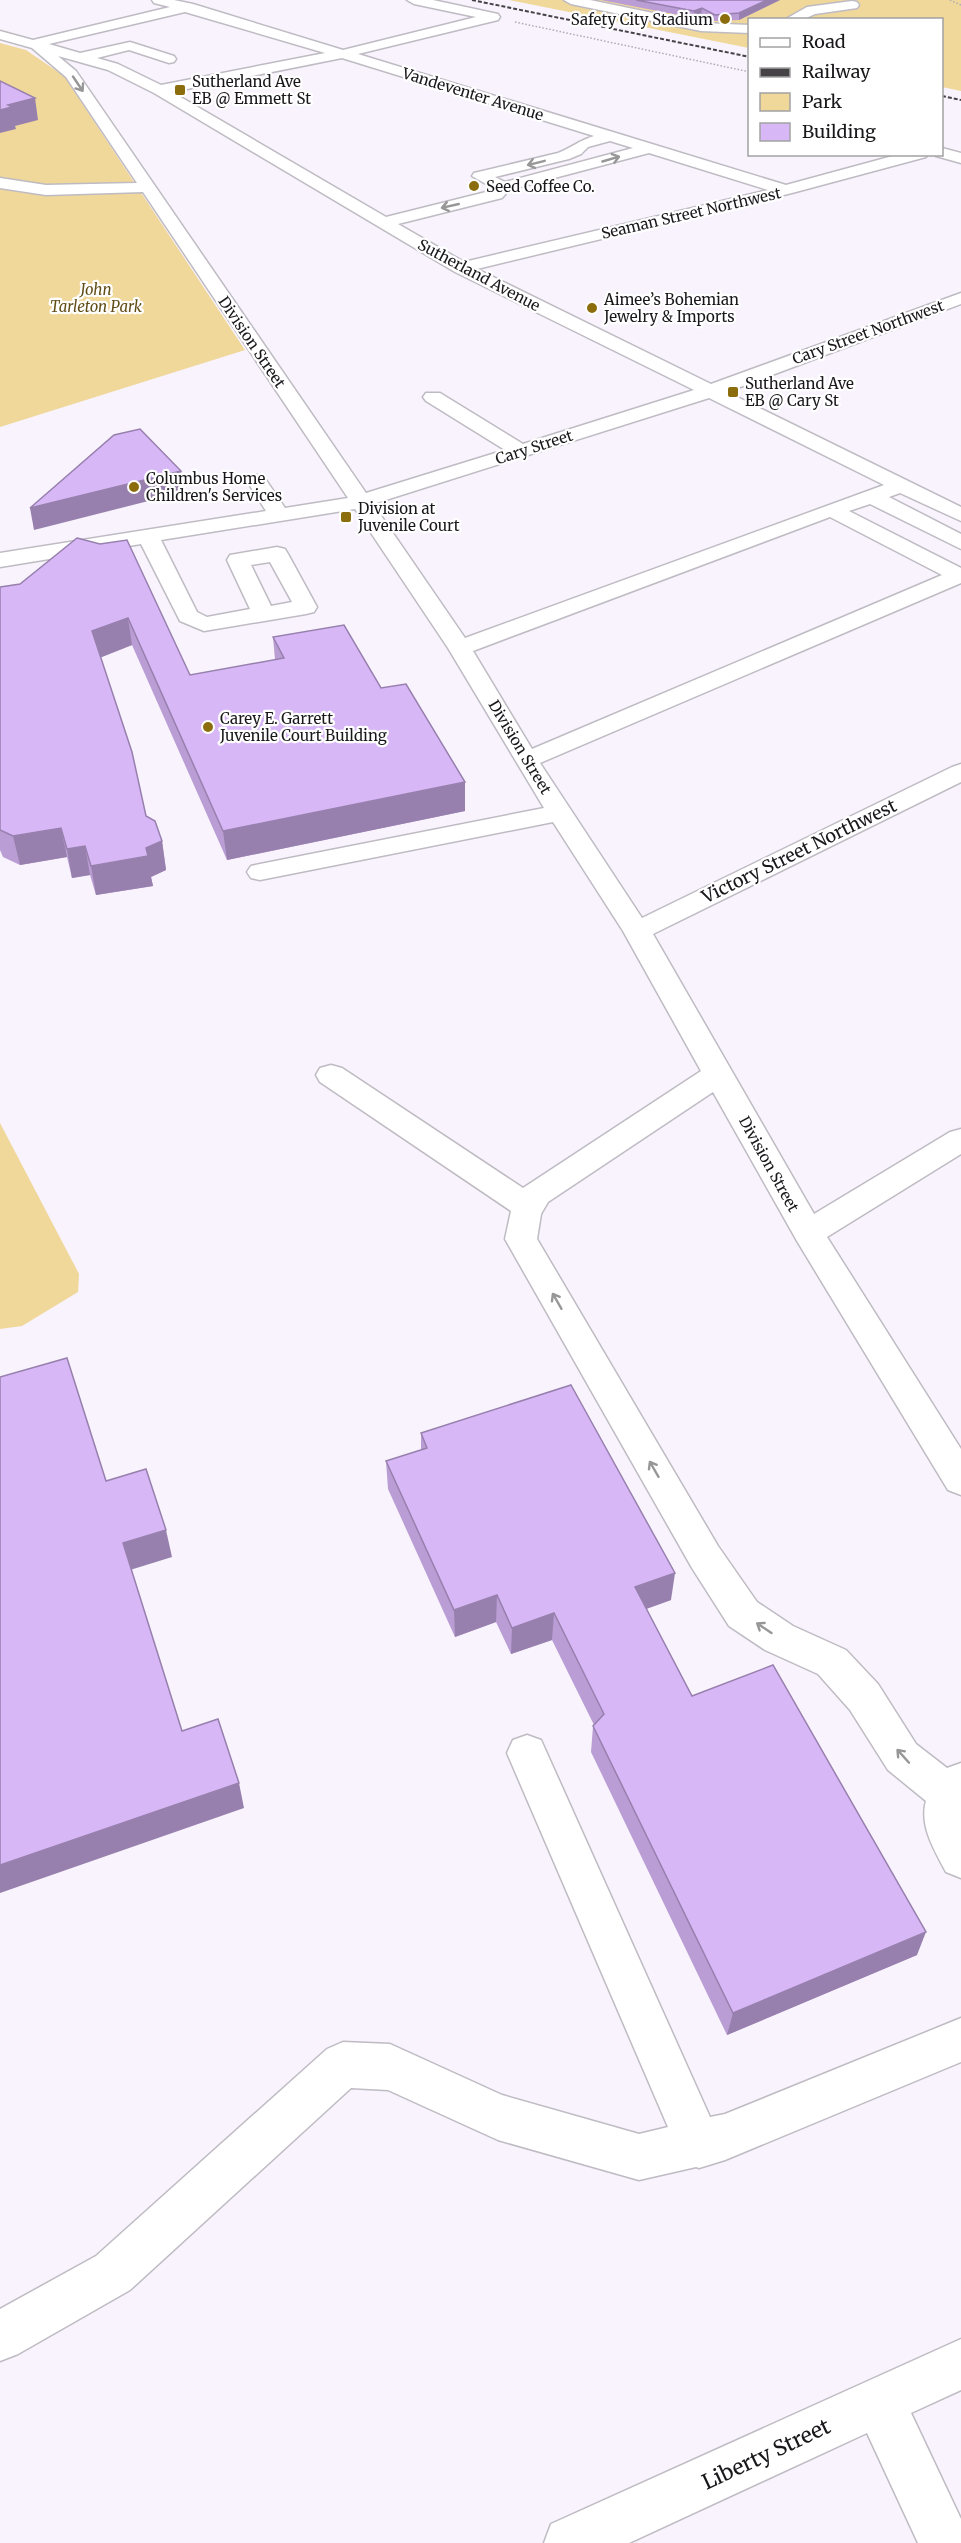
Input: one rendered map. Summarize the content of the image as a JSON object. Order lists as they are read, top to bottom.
{
  "streets": {
    "street": [
      "Vandeventer Avenue",
      "Seaman Street Northwest",
      "Sutherland Avenue",
      "Cary Street Northwest",
      "Division Street",
      "Cary Street",
      "Victory Street Northwest",
      "Liberty Street"
    ]
  },
  "crossings": [
    ["Vandeventer Avenue", "Seaman Street Northwest"],
    ["Seaman Street Northwest", "Sutherland Avenue"],
    ["Sutherland Avenue", "Cary Street Northwest"],
    ["Sutherland Avenue", "Division Street"],
    ["Sutherland Avenue", "Cary Street"],
    ["Cary Street Northwest", "Cary Street"],
    ["Division Street", "Cary Street"],
    ["Division Street", "Victory Street Northwest"]
  ],
  "parks": ["John Tarleton Park"],
  "places": {
    "other": [
      "Safety City Stadium",
      "Seed Coffee Co.",
      "Aimee’s Bohemian Jewelry & Imports",
      "Columbus Home Children's Services",
      "Carey E. Garrett Juvenile Court Building"
    ],
    "transit": ["Sutherland Ave EB @ Emmett St", "Sutherland Ave EB @ Cary St", "Division at Juvenile Court"]
  },
  "legend": [
    "Road",
    "Railway",
    "Park",
    "Building"
  ]
}
